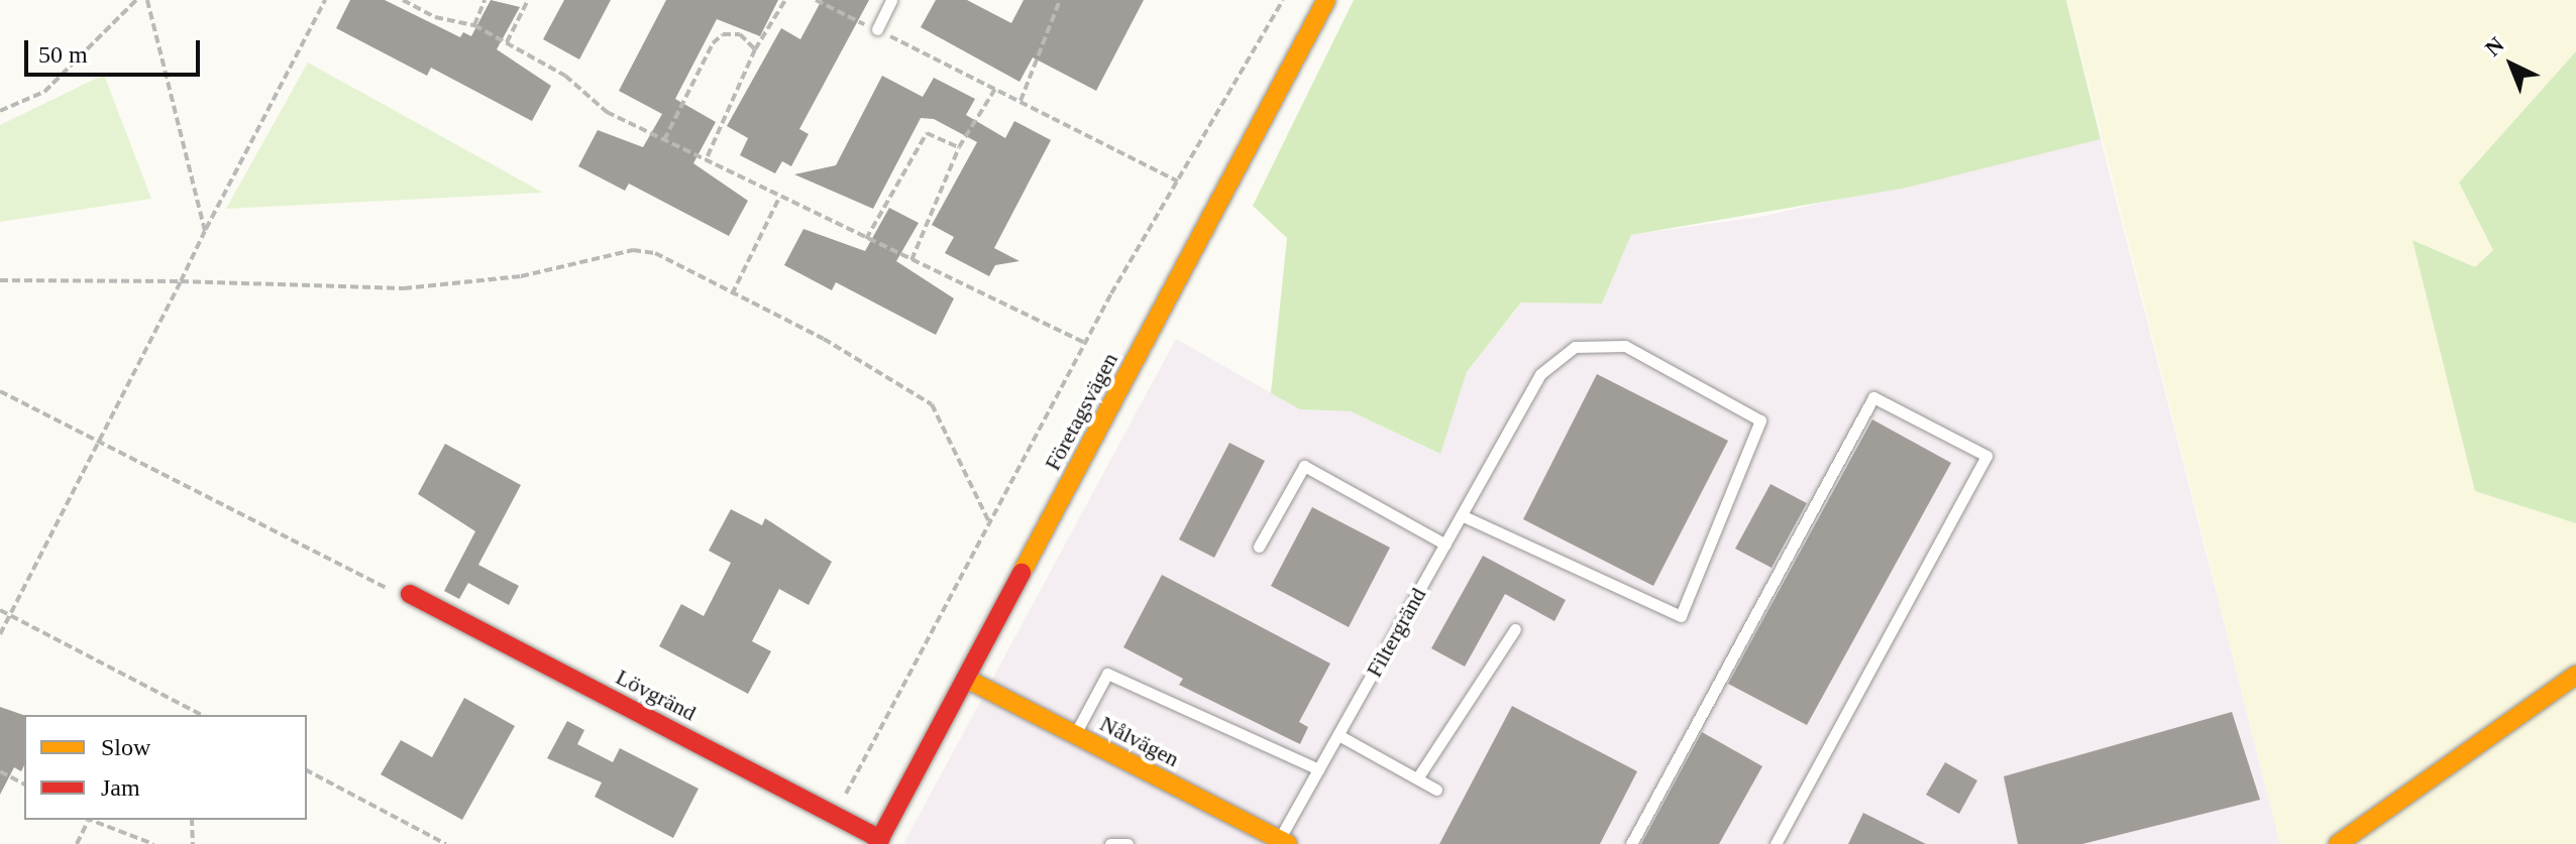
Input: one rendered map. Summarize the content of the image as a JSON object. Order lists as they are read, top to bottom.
{
  "streets": {
    "street": ["Företagsvägen", "Lövgränd", "Nålvägen"],
    "lane": ["Filtergränd"]
  },
  "crossings": [
    ["Företagsvägen", "Lövgränd"],
    ["Företagsvägen", "Nålvägen"],
    ["Filtergränd", "Nålvägen"]
  ],
  "legend": ["Slow", "Jam"],
  "scale_bar": "50 m",
  "north": "top left"
}
